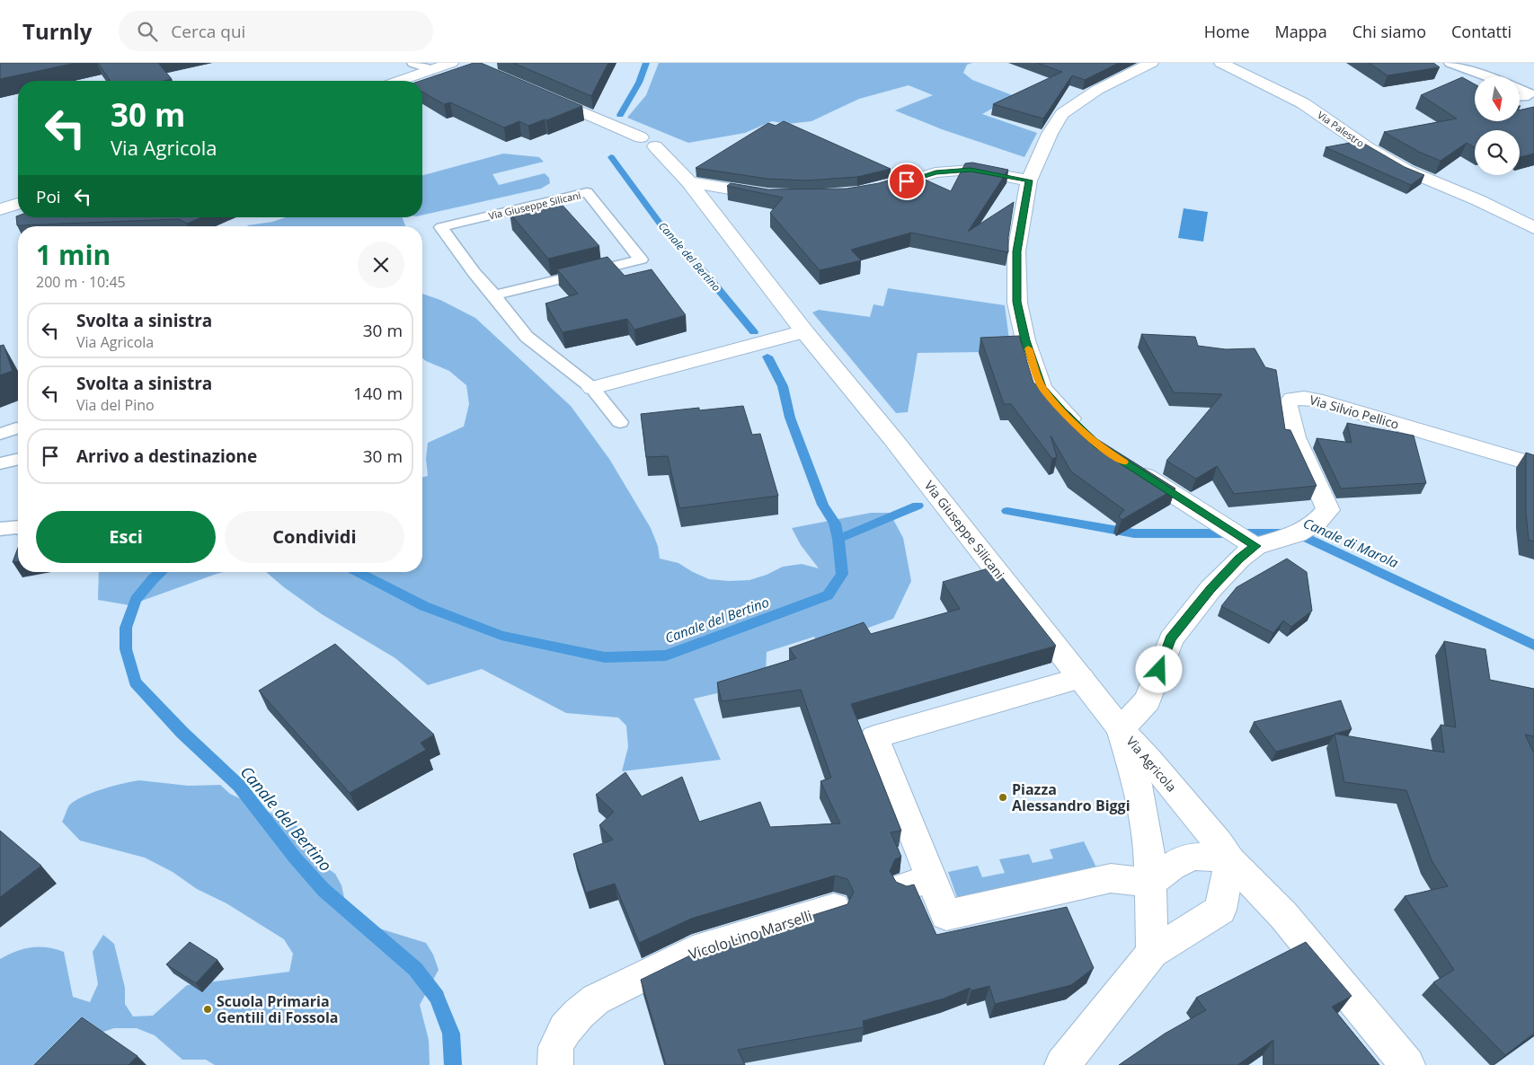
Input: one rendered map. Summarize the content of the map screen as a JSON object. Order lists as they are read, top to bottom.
{
  "streets": {
    "street": [
      "Via Palestro",
      "Via Giuseppe Silicani",
      "Via Silvio Pellico",
      "Via Agricola",
      "Vicolo Lino Marselli"
    ]
  },
  "crossings": [
    ["Via Giuseppe Silicani", "Via Agricola"],
    ["Via Silvio Pellico", "Via Agricola"]
  ],
  "water": ["Canale del Bertino", "Canale di Marola"],
  "places": ["Piazza Alessandro Biggi", "Scuola Primaria Gentili di Fossola"],
  "north": "bottom",
  "page": {
    "header": "Turnly",
    "search": "Cerca qui",
    "nav": [
      "Home",
      "Mappa",
      "Chi siamo",
      "Contatti"
    ],
    "turn": ["30 m", "Via Agricola"],
    "then": "Poi",
    "heading": ["1 min", "200 m · 10:45"],
    "list": [
      {
        "name": "Svolta a sinistra",
        "note": "Via Agricola",
        "value": "30 m"
      },
      {
        "name": "Svolta a sinistra",
        "note": "Via del Pino",
        "value": "140 m"
      },
      {
        "name": "Arrivo a destinazione",
        "value": "30 m"
      }
    ],
    "buttons": ["Esci", "Condividi"]
  }
}
